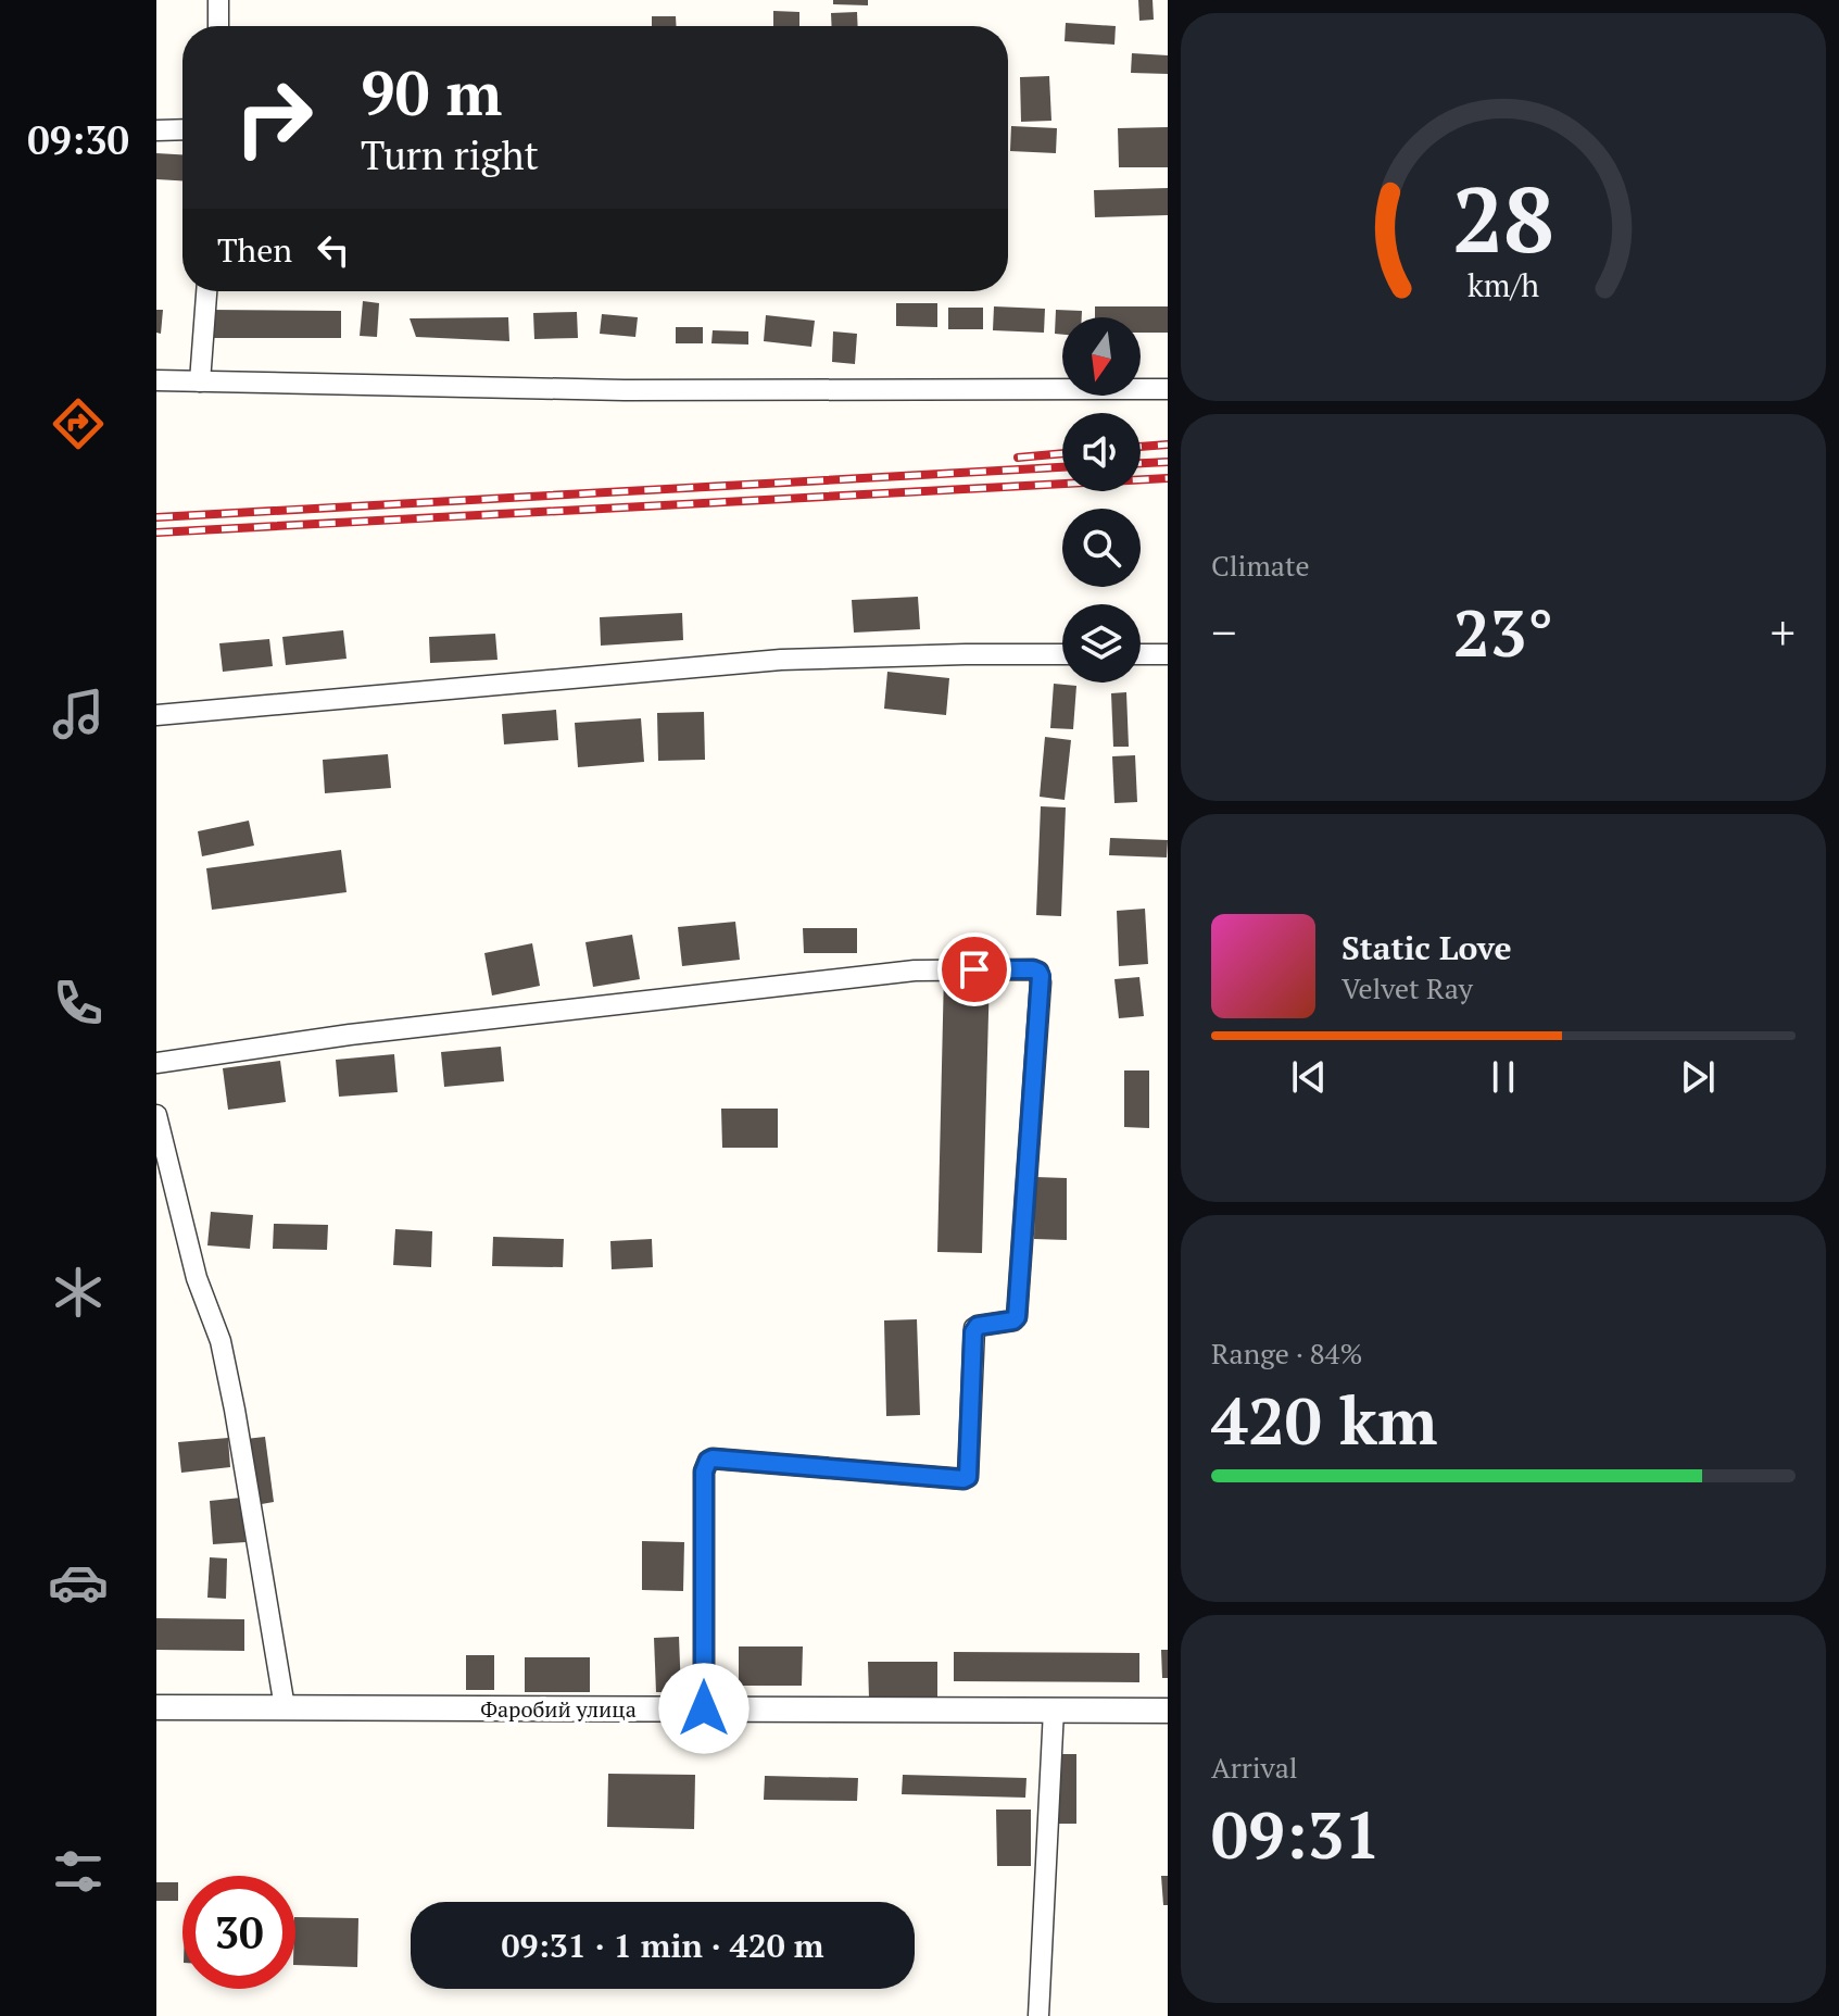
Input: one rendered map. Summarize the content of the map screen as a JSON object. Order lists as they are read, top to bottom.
{
  "streets": {
    "street": ["Фаробий улица"]
  },
  "north": "bottom",
  "page": {
    "tabs": "09:30",
    "turn": ["90 m", "Turn right"],
    "then": "Then",
    "tile": [
      "Climate",
      ["Range · 84%", "420 km"],
      ["Arrival", "09:31"]
    ],
    "heat": ["−", "23°", "+"],
    "song": ["Static Love", "Velvet Ray"],
    "limit": "30",
    "trip": "09:31 · 1 min · 420 m",
    "gauge": ["28", "km/h"]
  }
}
